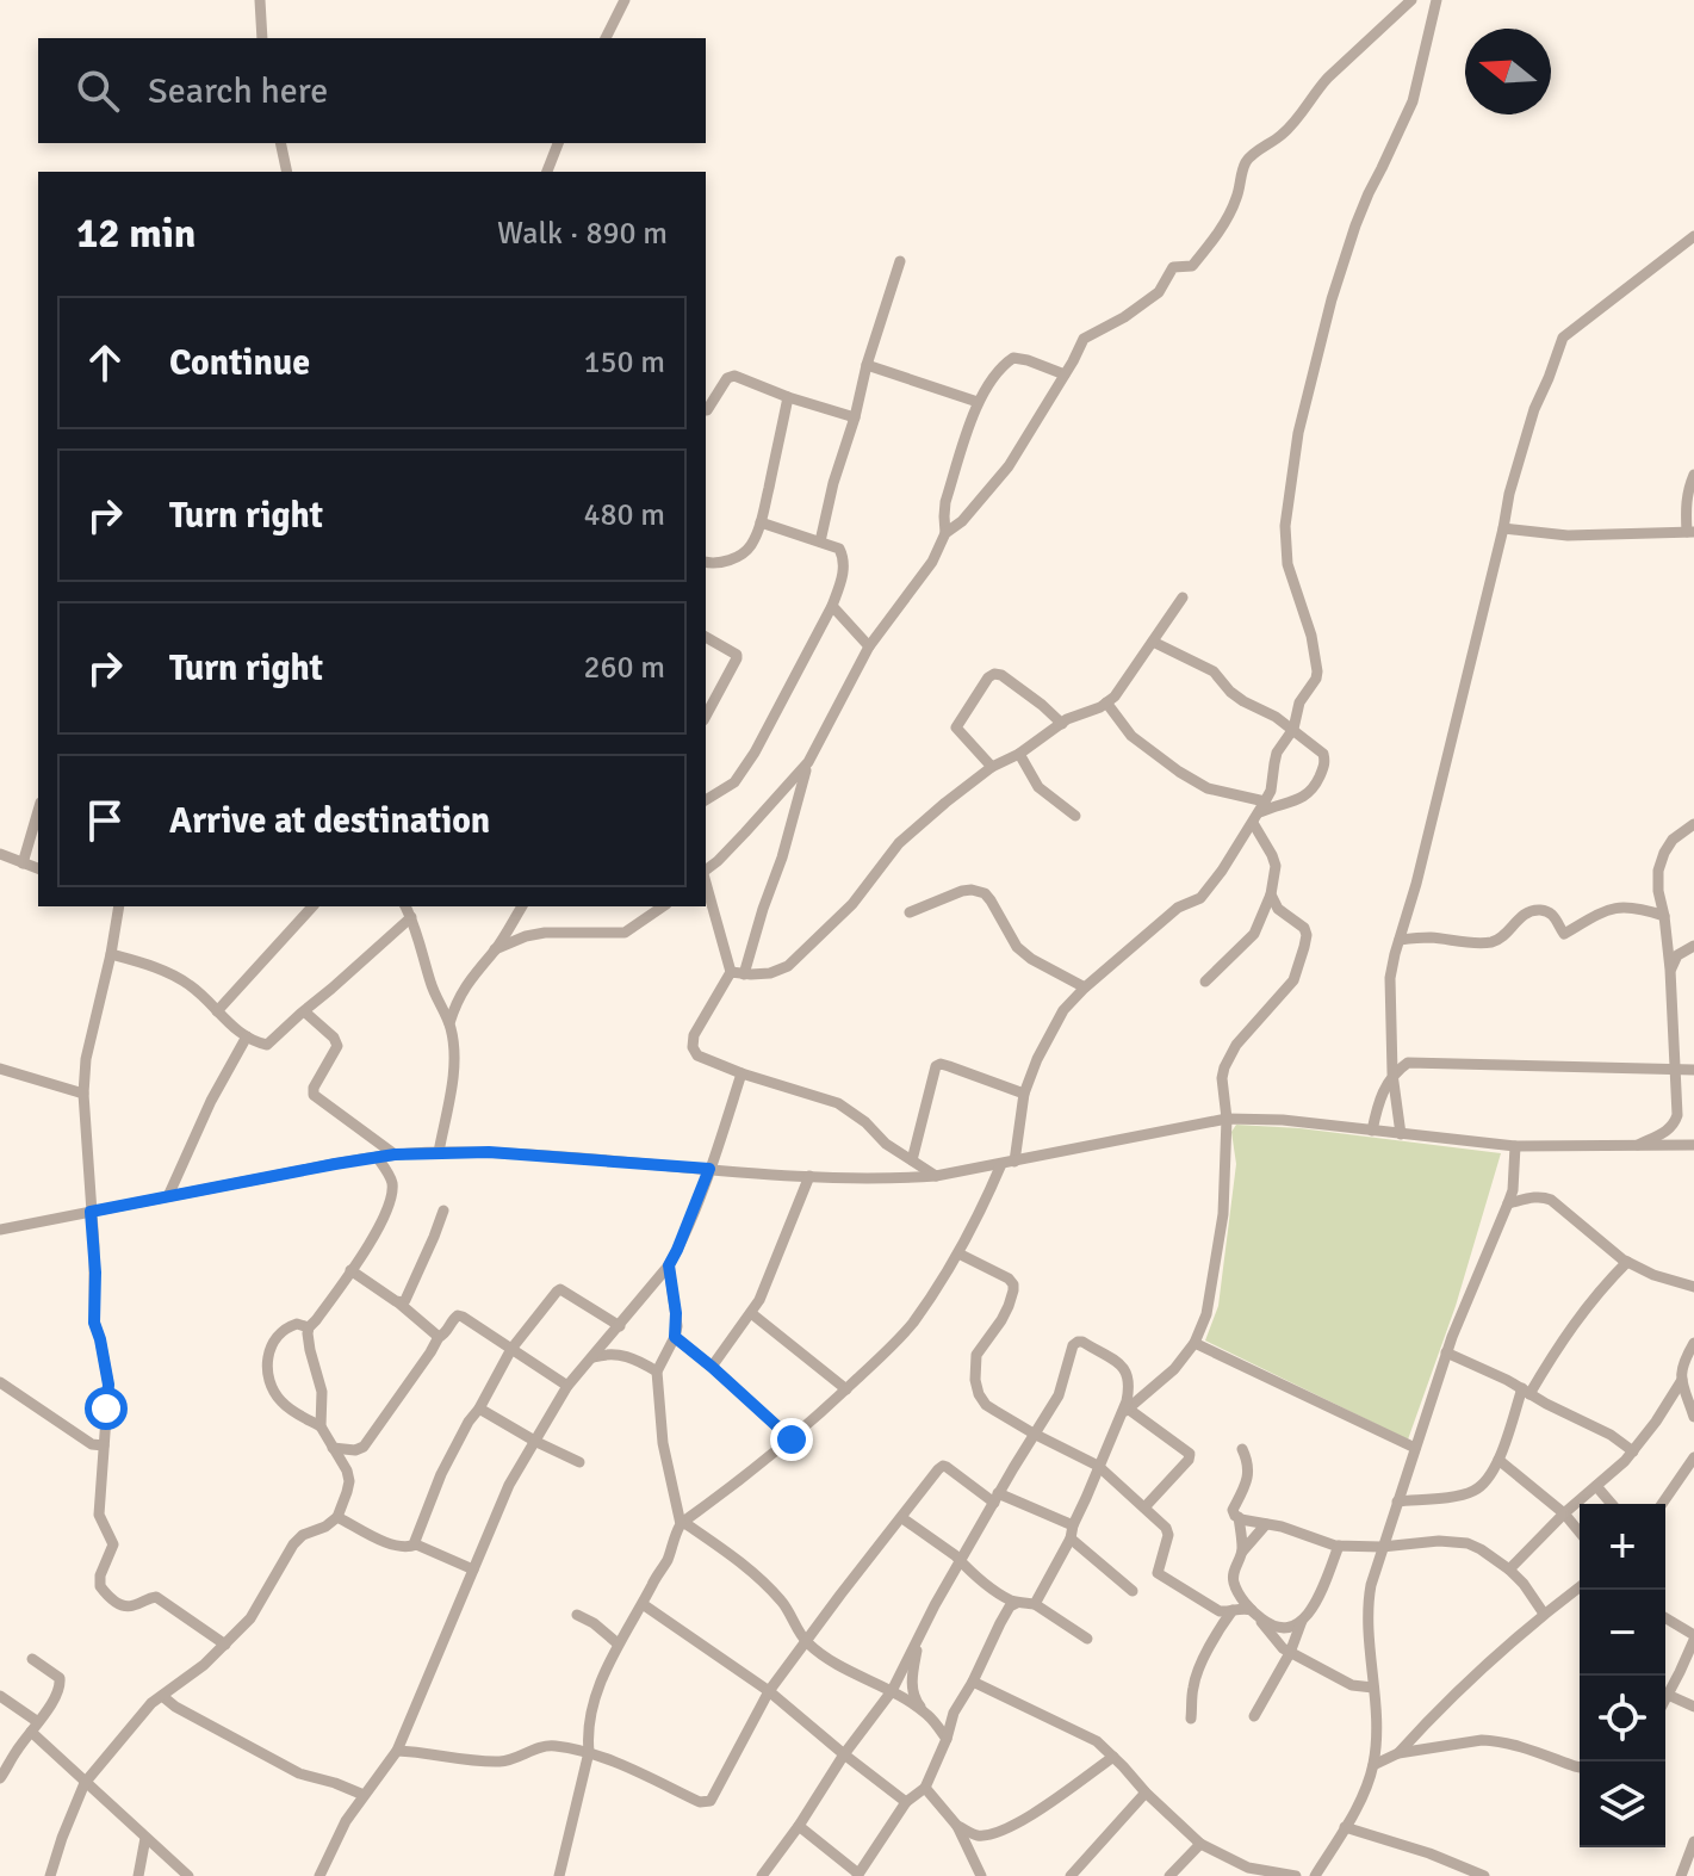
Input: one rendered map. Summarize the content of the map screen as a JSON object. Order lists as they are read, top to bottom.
{
  "north": "left",
  "page": {
    "search": "Search here",
    "heading": ["12 min", "Walk · 890 m"],
    "list": [
      ["Continue", "150 m"],
      ["Turn right", "480 m"],
      ["Turn right", "260 m"],
      "Arrive at destination"
    ],
    "map_buttons": ["+", "−"]
  }
}
